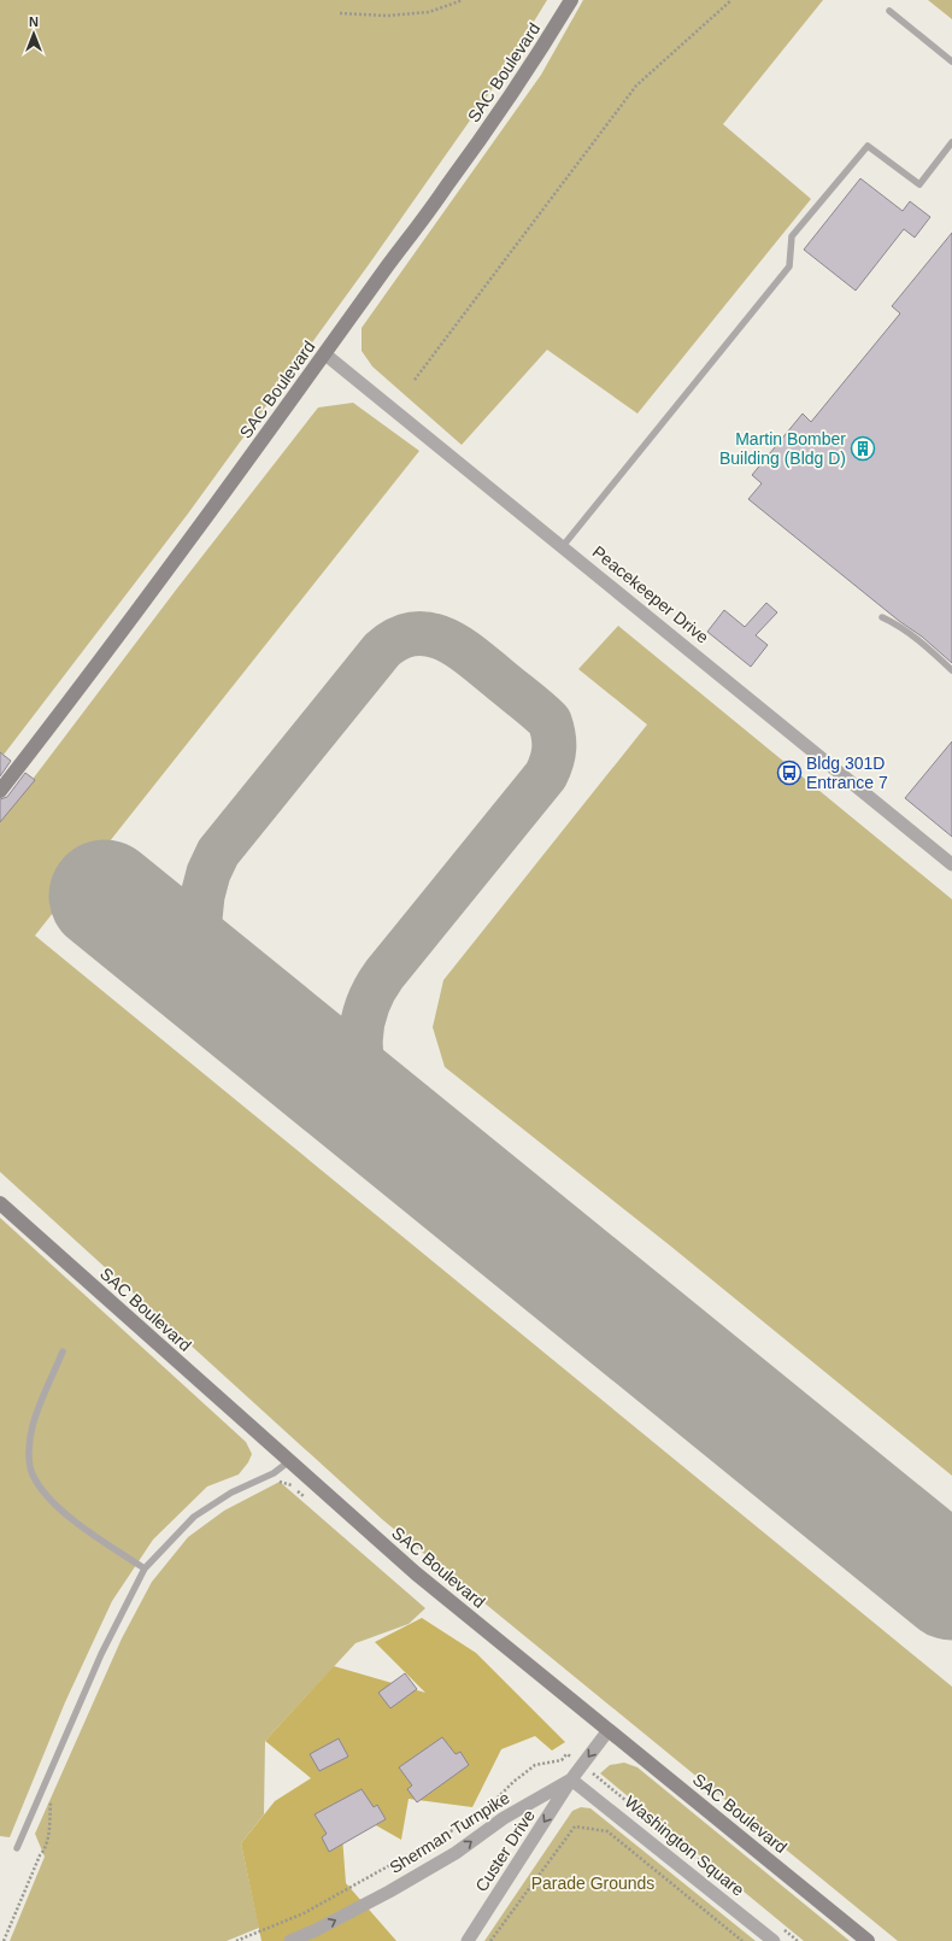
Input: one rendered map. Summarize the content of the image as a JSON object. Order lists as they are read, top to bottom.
{
  "streets": {
    "street": [
      "SAC Boulevard",
      "Peacekeeper Drive",
      "Sherman Turnpike",
      "Washington Square",
      "Custer Drive"
    ]
  },
  "crossings": [
    ["SAC Boulevard", "Peacekeeper Drive"],
    ["SAC Boulevard", "Sherman Turnpike"],
    ["Sherman Turnpike", "Washington Square"],
    ["Sherman Turnpike", "Custer Drive"],
    ["Washington Square", "Custer Drive"]
  ],
  "one_way": ["Custer Drive"],
  "parks": ["Parade Grounds"],
  "places": {
    "building": ["Martin Bomber Building (Bldg D)"],
    "bus stop": ["Bldg 301D Entrance 7"]
  },
  "north": "top"
}
